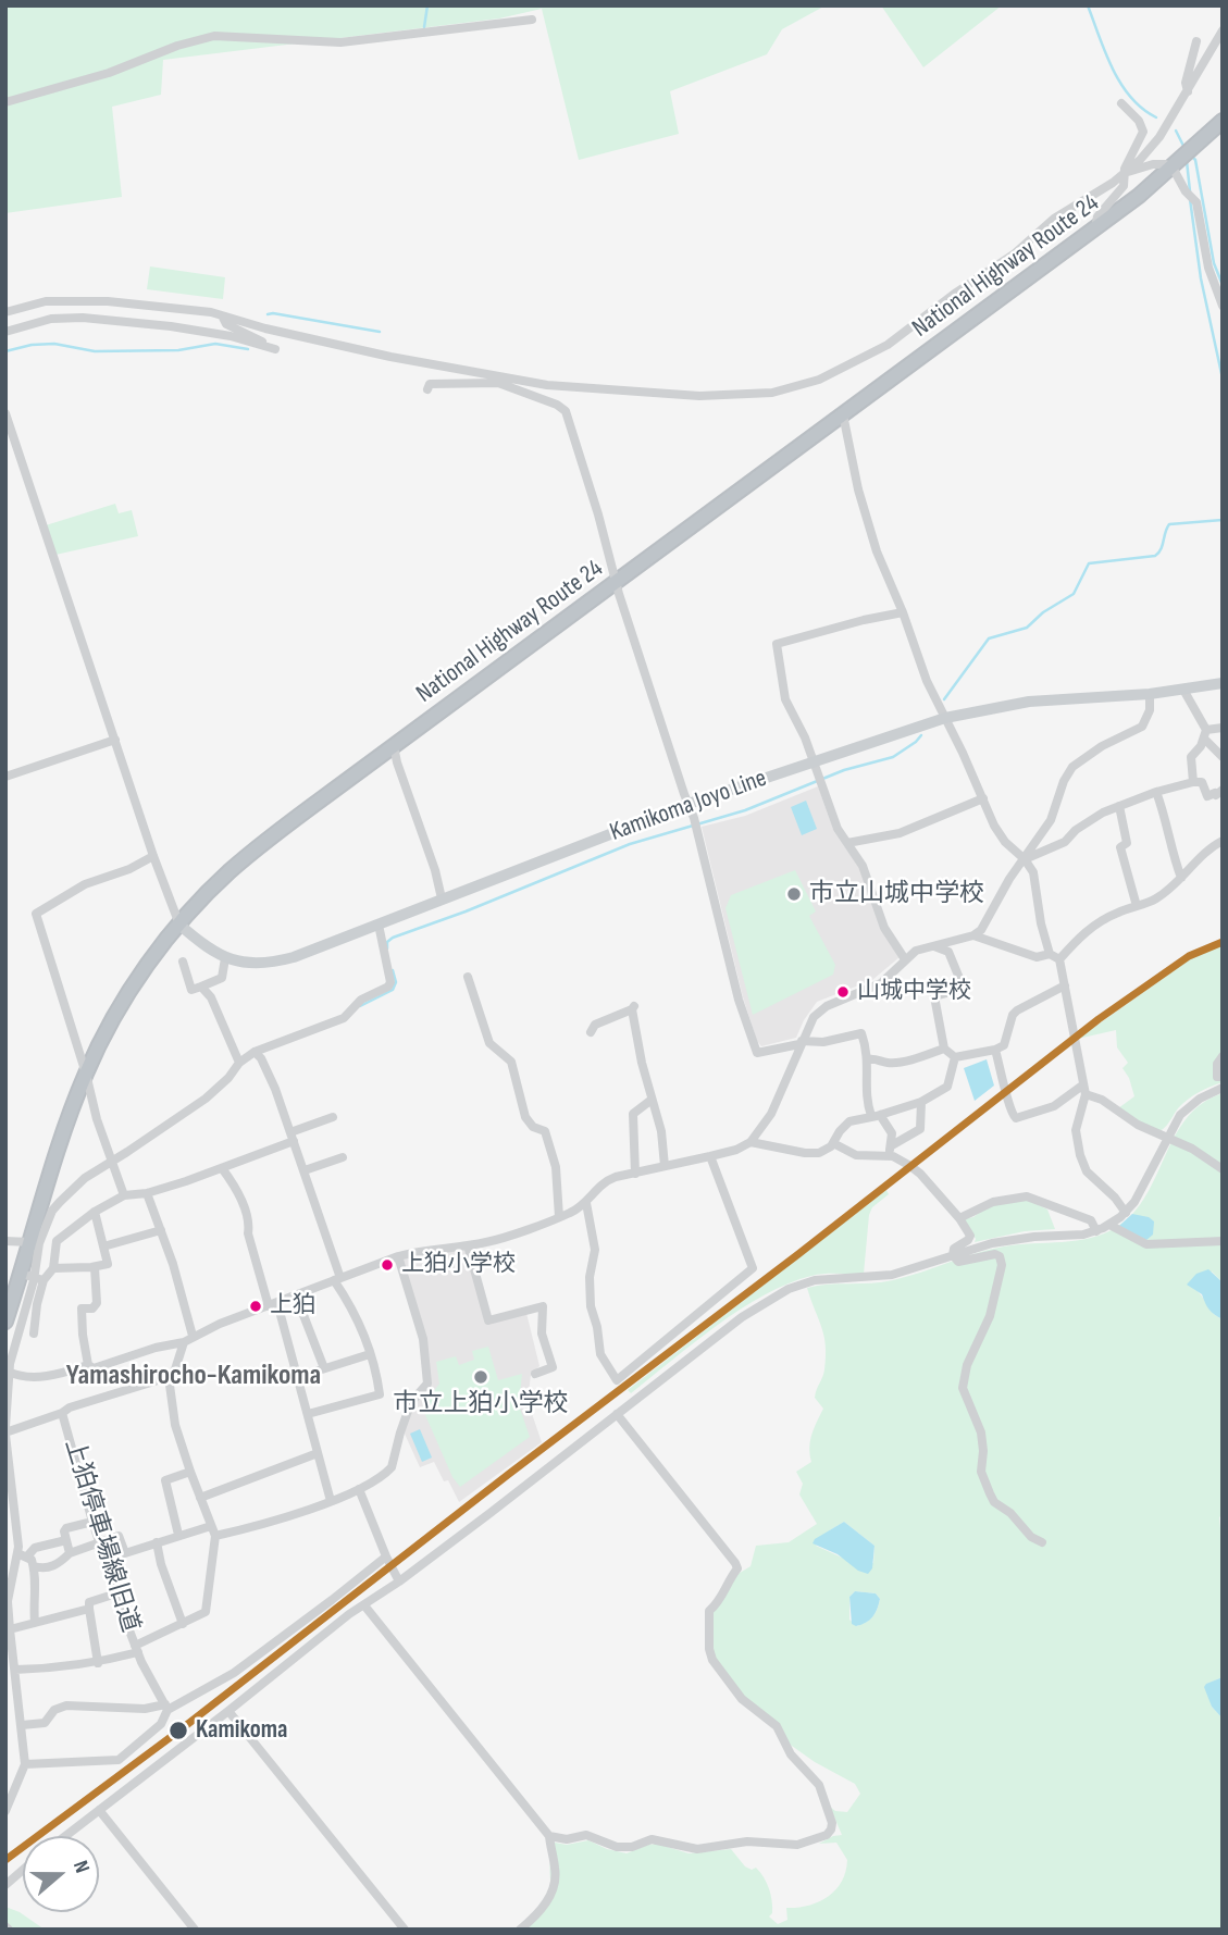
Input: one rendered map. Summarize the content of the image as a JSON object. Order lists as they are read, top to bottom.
{
  "streets": {
    "highway": ["National Highway Route 24"],
    "main road": ["Kamikoma Joyo Line"],
    "street": ["上狛停車場線旧道"]
  },
  "crossings": [
    ["National Highway Route 24", "Kamikoma Joyo Line"]
  ],
  "districts": ["Yamashirocho-Kamikoma"],
  "places": [
    "市立山城中学校",
    "山城中学校",
    "上狛小学校",
    "上狛",
    "市立上狛小学校",
    "Kamikoma"
  ],
  "north": "right"
}
